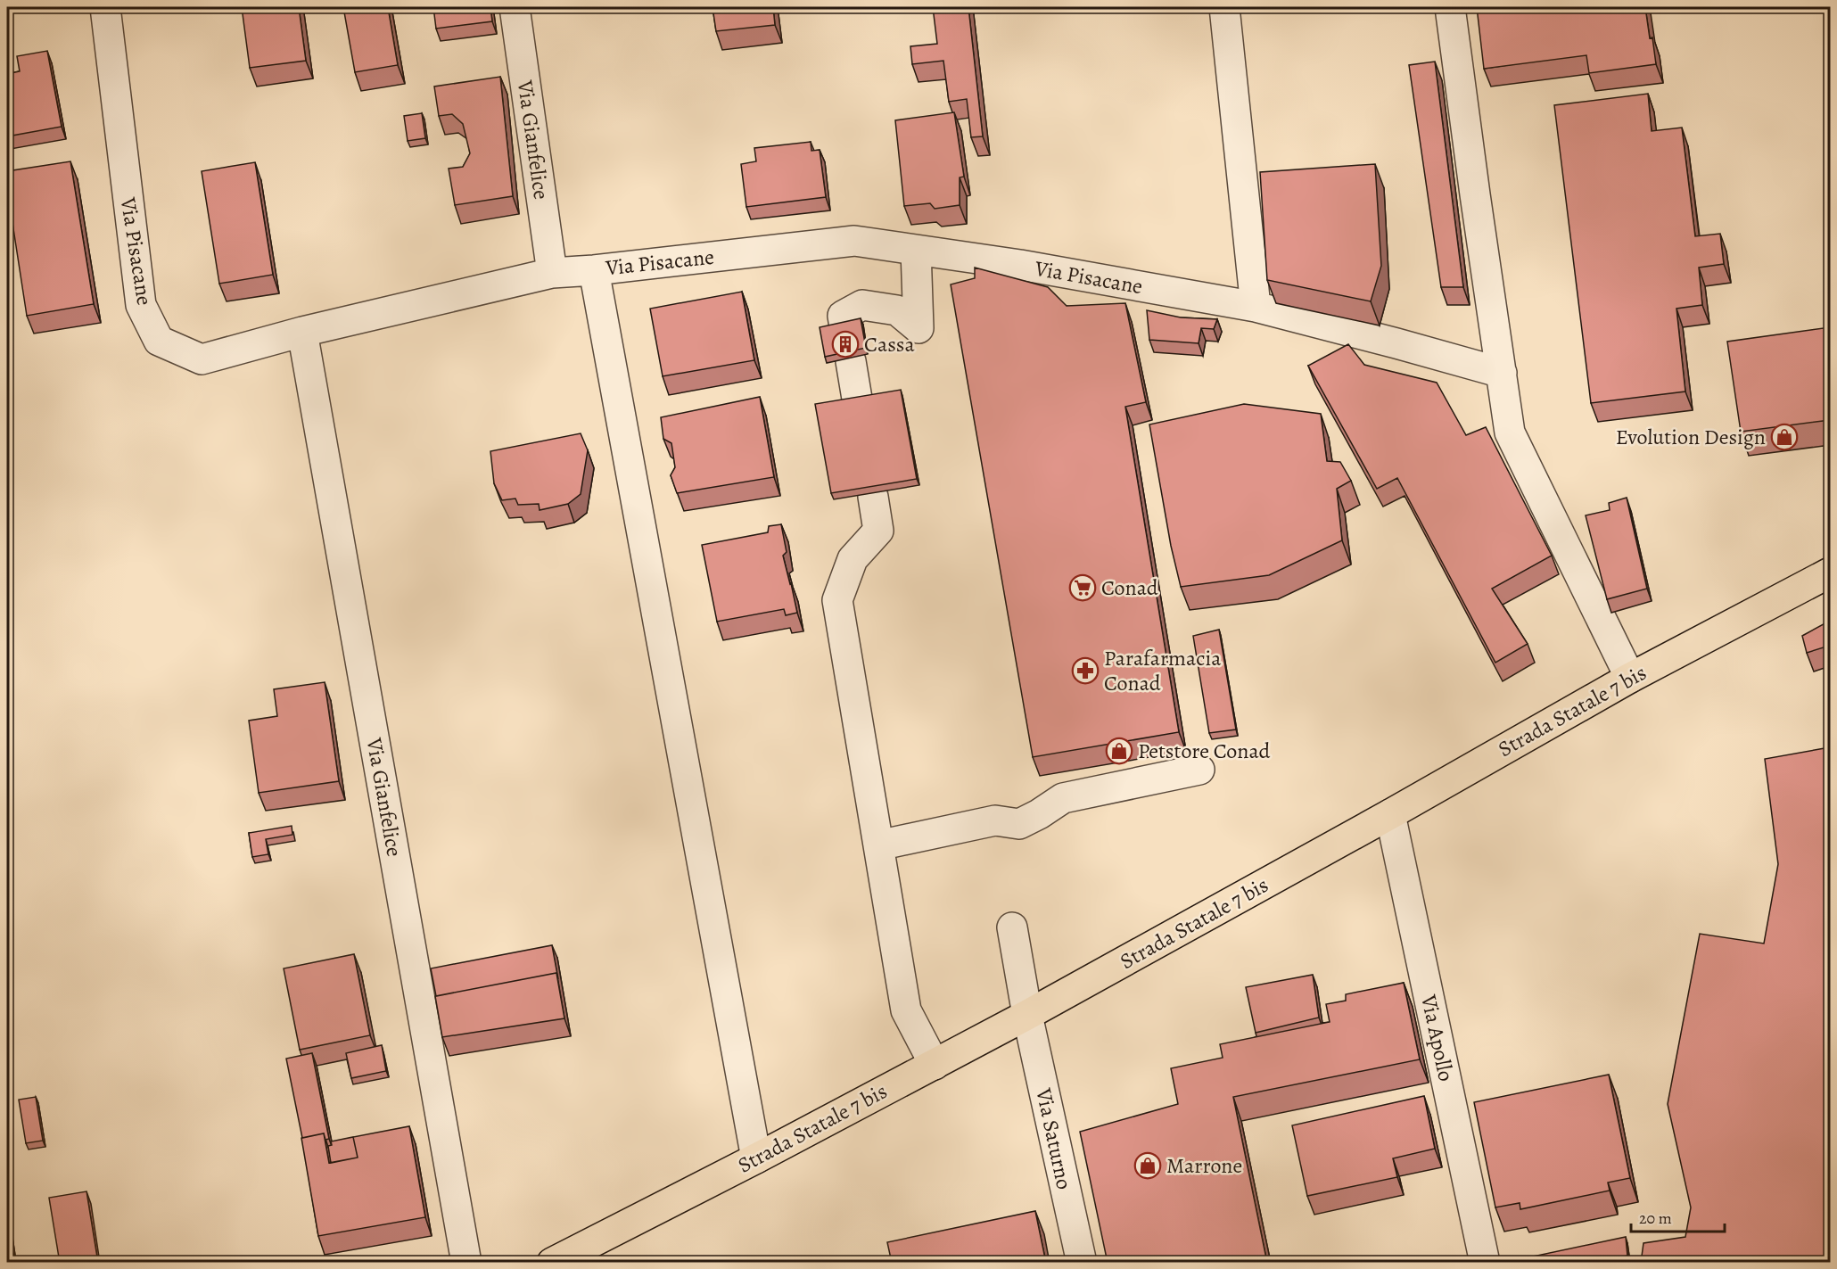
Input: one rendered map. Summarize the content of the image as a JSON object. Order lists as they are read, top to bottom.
{
  "streets": {
    "main road": ["Strada Statale 7 bis"],
    "street": [
      "Via Gianfelice",
      "Via Pisacane",
      "Via Apollo",
      "Via Saturno"
    ]
  },
  "crossings": [
    ["Via Gianfelice", "Via Pisacane"],
    ["Strada Statale 7 bis", "Via Apollo"],
    ["Strada Statale 7 bis", "Via Saturno"]
  ],
  "places": {
    "building": ["Cassa"],
    "shop": ["Evolution Design", "Petstore Conad", "Marrone"],
    "supermarket": ["Conad"],
    "pharmacy": ["Parafarmacia Conad"]
  },
  "scale_bar": "20 m"
}
